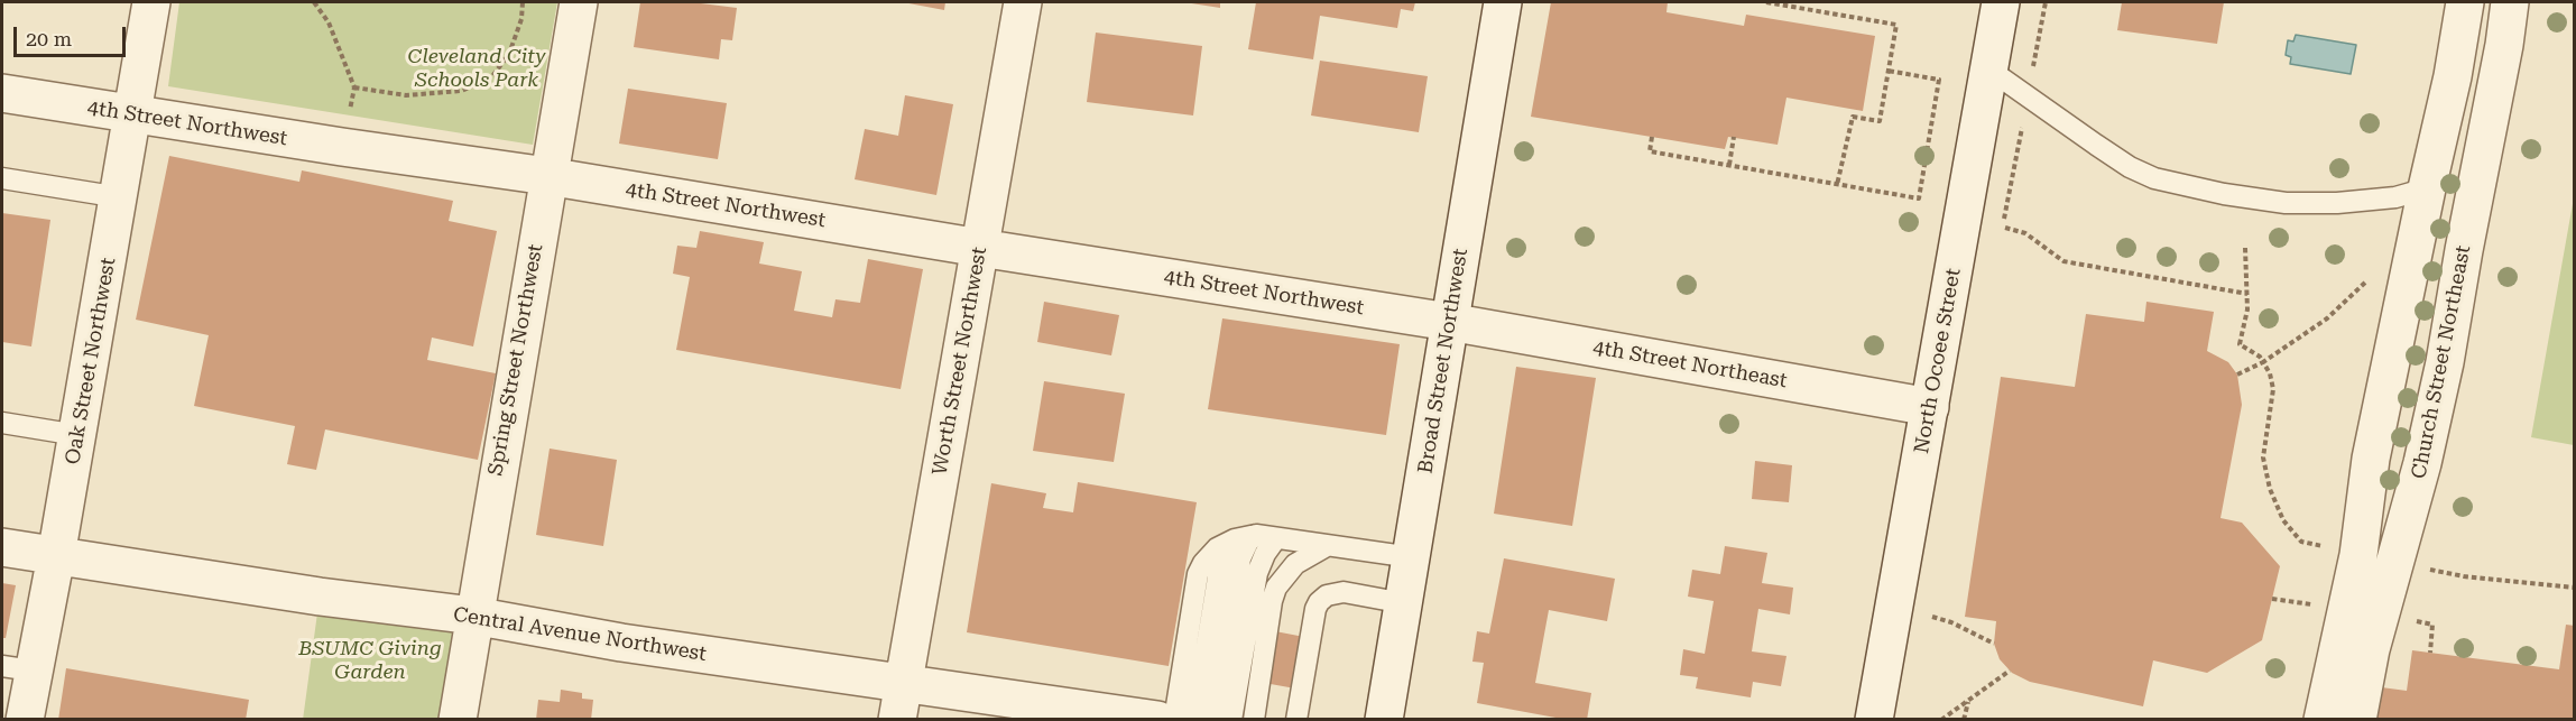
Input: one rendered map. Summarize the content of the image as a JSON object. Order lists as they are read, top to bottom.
{
  "streets": {
    "street": [
      "4th Street Northwest",
      "Spring Street Northwest",
      "Oak Street Northwest",
      "Worth Street Northwest",
      "Broad Street Northwest",
      "North Ocoee Street",
      "Church Street Northeast",
      "4th Street Northeast",
      "Central Avenue Northwest"
    ]
  },
  "crossings": [
    ["4th Street Northwest", "Spring Street Northwest"],
    ["4th Street Northwest", "Oak Street Northwest"],
    ["4th Street Northwest", "Worth Street Northwest"],
    ["4th Street Northwest", "Broad Street Northwest"],
    ["4th Street Northwest", "4th Street Northeast"],
    ["Spring Street Northwest", "Central Avenue Northwest"],
    ["Oak Street Northwest", "Central Avenue Northwest"],
    ["Worth Street Northwest", "Central Avenue Northwest"],
    ["Broad Street Northwest", "4th Street Northeast"],
    ["North Ocoee Street", "4th Street Northeast"]
  ],
  "parks": ["Cleveland City Schools Park", "BSUMC Giving Garden"],
  "scale_bar": "20 m"
}
